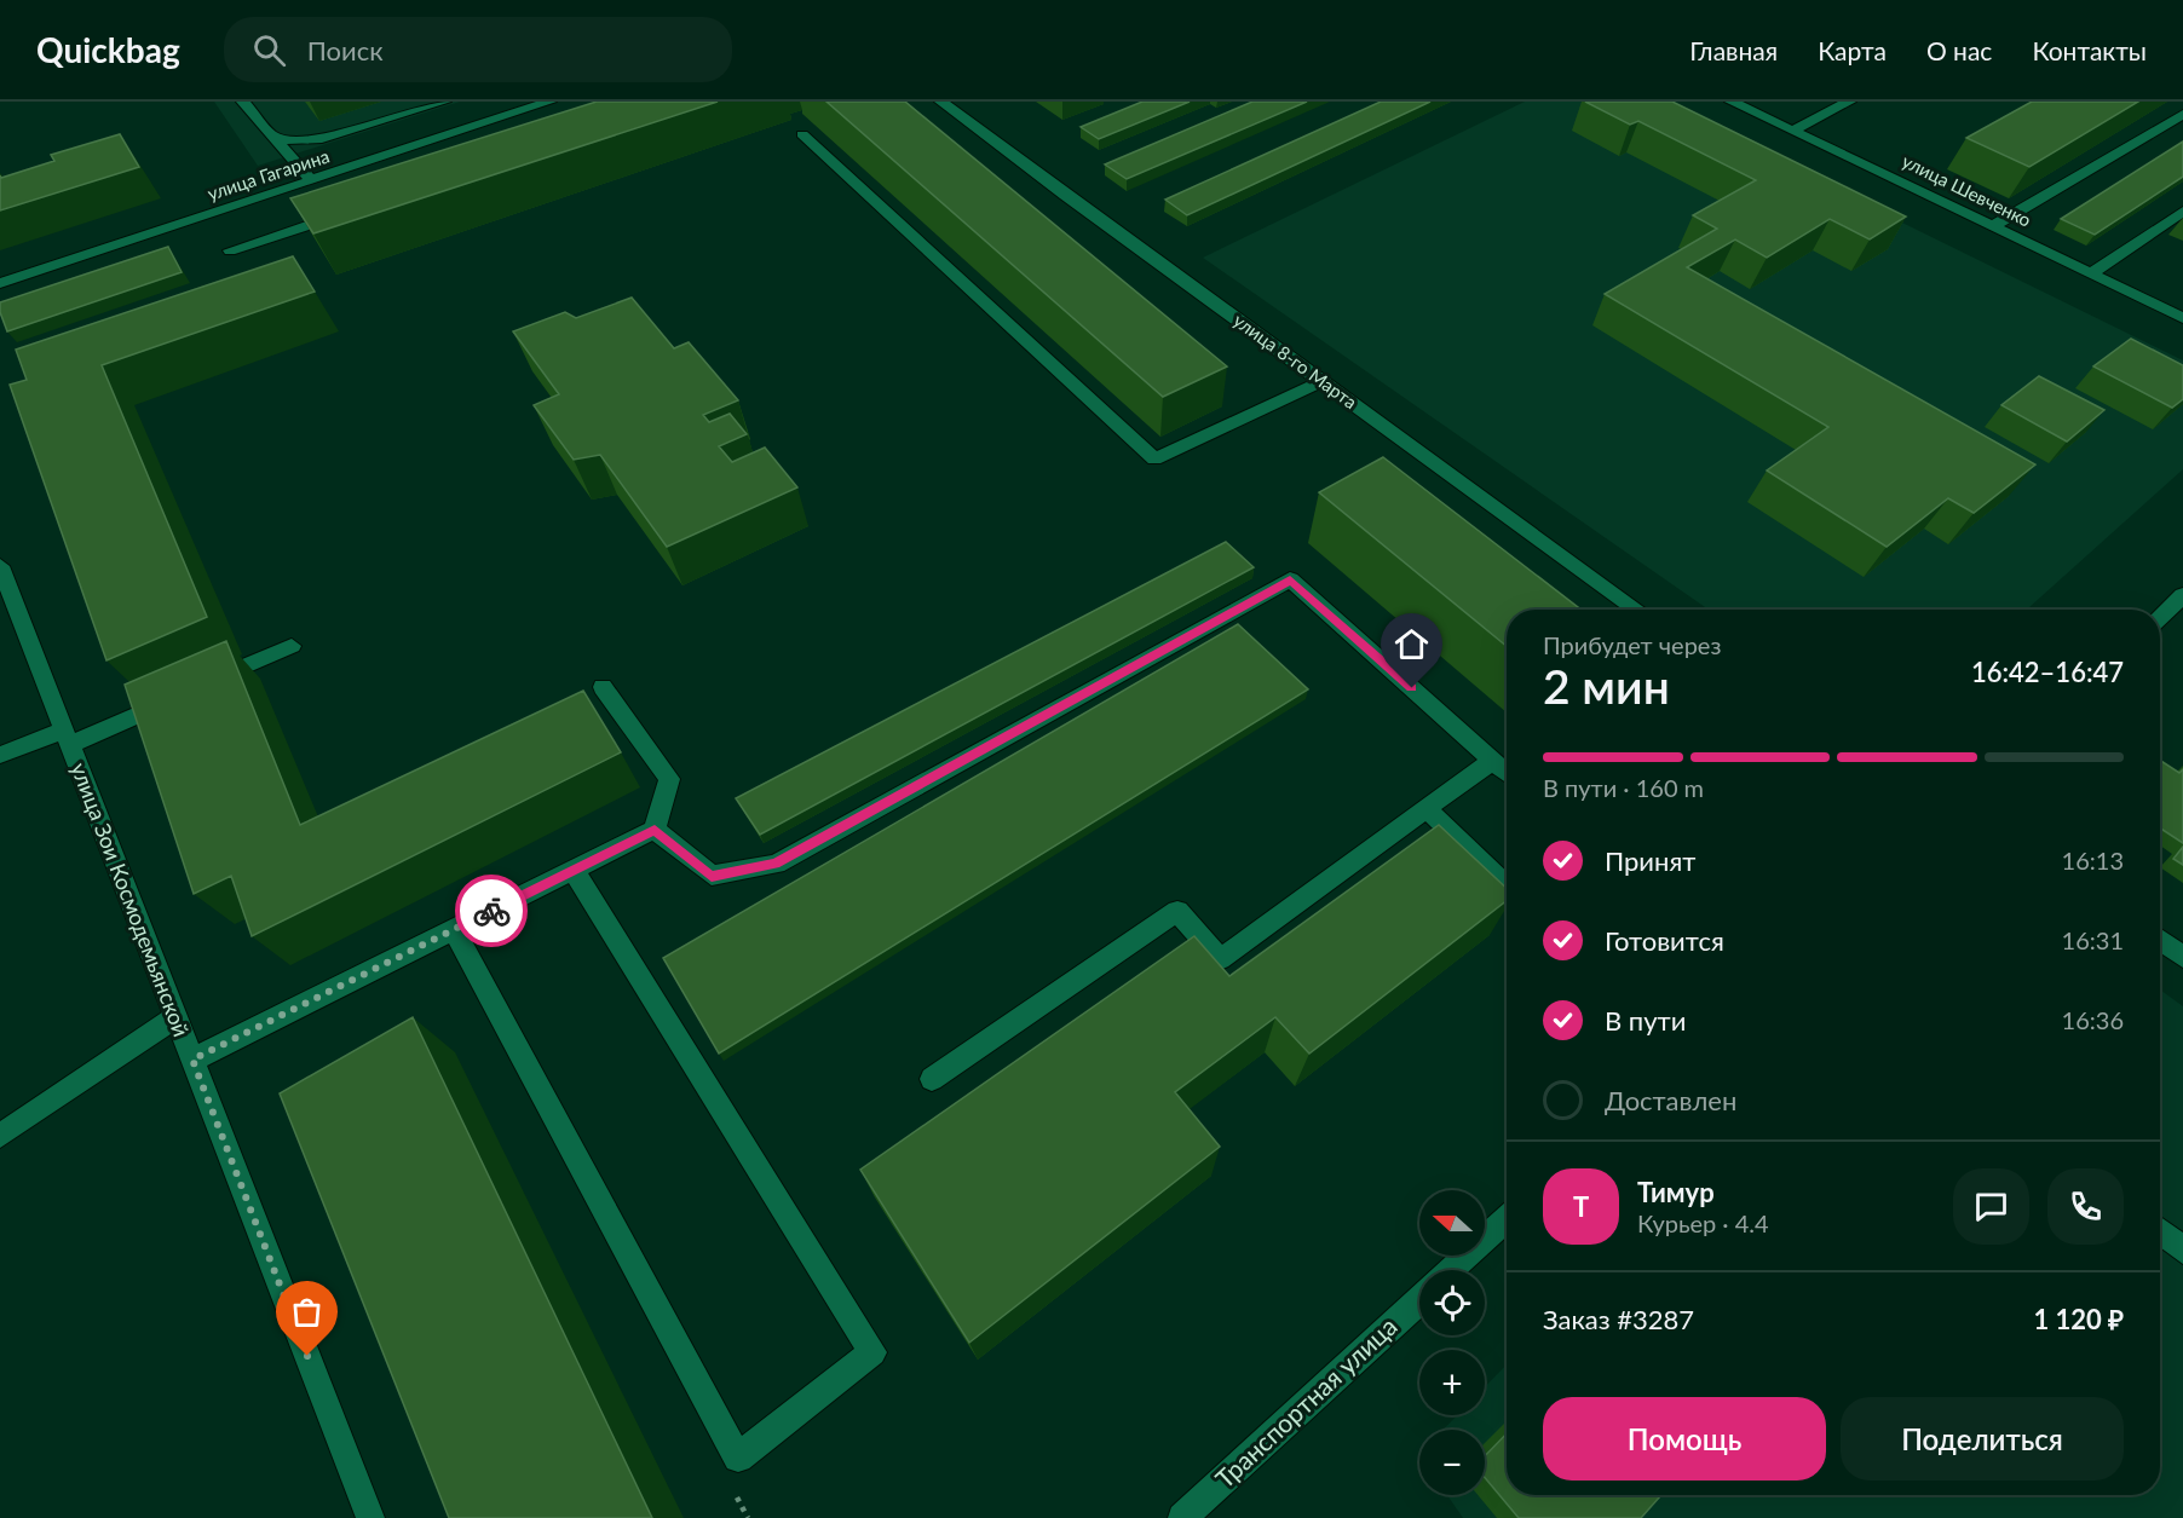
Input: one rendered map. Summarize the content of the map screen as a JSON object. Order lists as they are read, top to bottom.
{
  "streets": {
    "street": [
      "улица Гагарина",
      "улица Шевченко",
      "улица 8-го Марта",
      "улица Зои Космодемьянской",
      "Транспортная улица"
    ]
  },
  "north": "left",
  "page": {
    "header": "Quickbag",
    "search": "Поиск",
    "nav": [
      "Главная",
      "Карта",
      "О нас",
      "Контакты"
    ],
    "heading": ["2 мин", "Прибудет через", "16:42–16:47"],
    "panel": [
      "Тимур",
      "Курьер · 4.4",
      "Заказ #3287",
      "1 120 ₽"
    ],
    "bar": "В пути · 160 m",
    "list": [
      ["Принят", "16:13"],
      ["Готовится", "16:31"],
      ["В пути", "16:36"],
      "Доставлен"
    ],
    "round": "Т",
    "map_buttons": ["+", "−"],
    "buttons": ["Помощь", "Поделиться"]
  }
}
